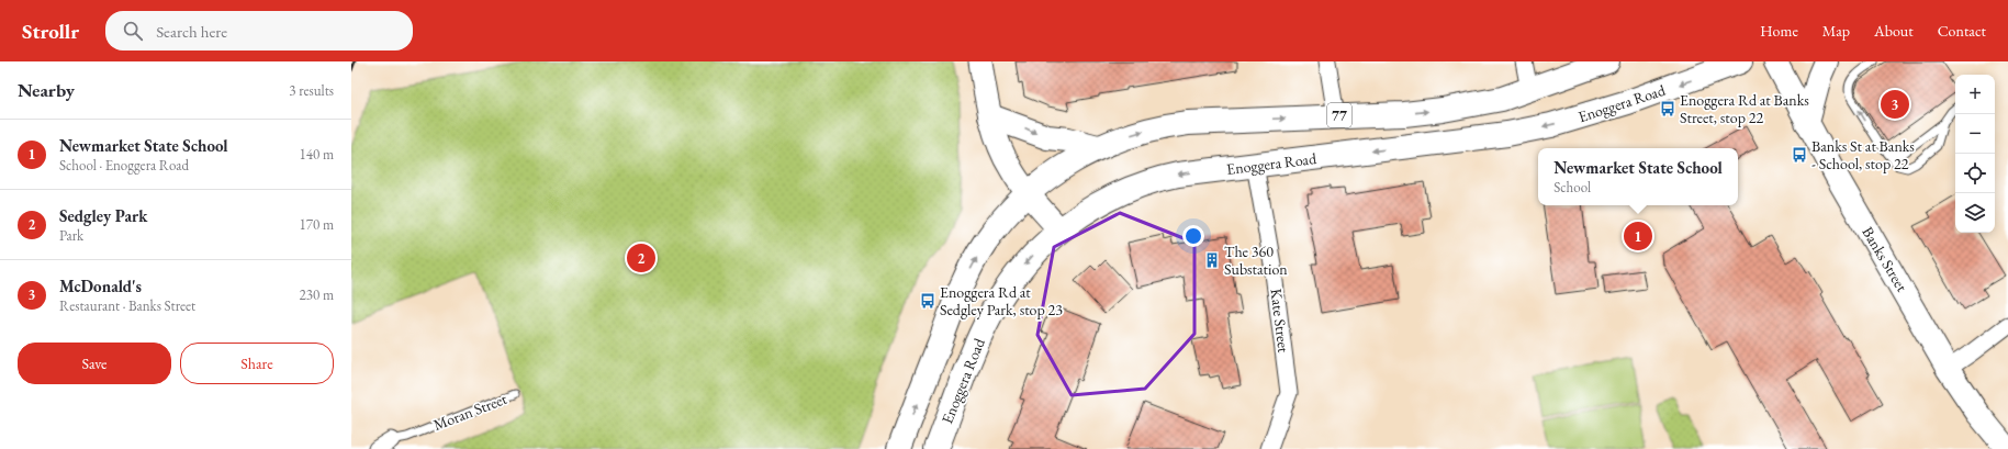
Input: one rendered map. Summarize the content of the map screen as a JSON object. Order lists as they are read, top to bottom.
{
  "streets": {
    "main road": ["Enoggera Road", "77", "Banks Street"],
    "street": ["Kate Street", "Moran Street"]
  },
  "crossings": [
    ["Enoggera Road", "Kate Street"]
  ],
  "places": {
    "bus stop": ["Enoggera Rd at Banks Street, stop 22", "Banks St at Banks - School, stop 22", "Enoggera Rd at Sedgley Park, stop 23"],
    "building": ["The 360 Substation"]
  },
  "page": {
    "header": "Strollr",
    "search": "Search here",
    "nav": [
      "Home",
      "Map",
      "About",
      "Contact"
    ],
    "heading": ["Nearby", "3 results"],
    "map_buttons": ["+", "−"],
    "pins": ["3", "1", "2"],
    "list": [
      {
        "mark": "1",
        "name": "Newmarket State School",
        "note": "School · Enoggera Road",
        "value": "140 m"
      },
      {
        "mark": "2",
        "name": "Sedgley Park",
        "note": "Park",
        "value": "170 m"
      },
      {
        "mark": "3",
        "name": "McDonald's",
        "note": "Restaurant · Banks Street",
        "value": "230 m"
      }
    ],
    "popup": ["Newmarket State School", "School"],
    "buttons": ["Save", "Share"]
  }
}
